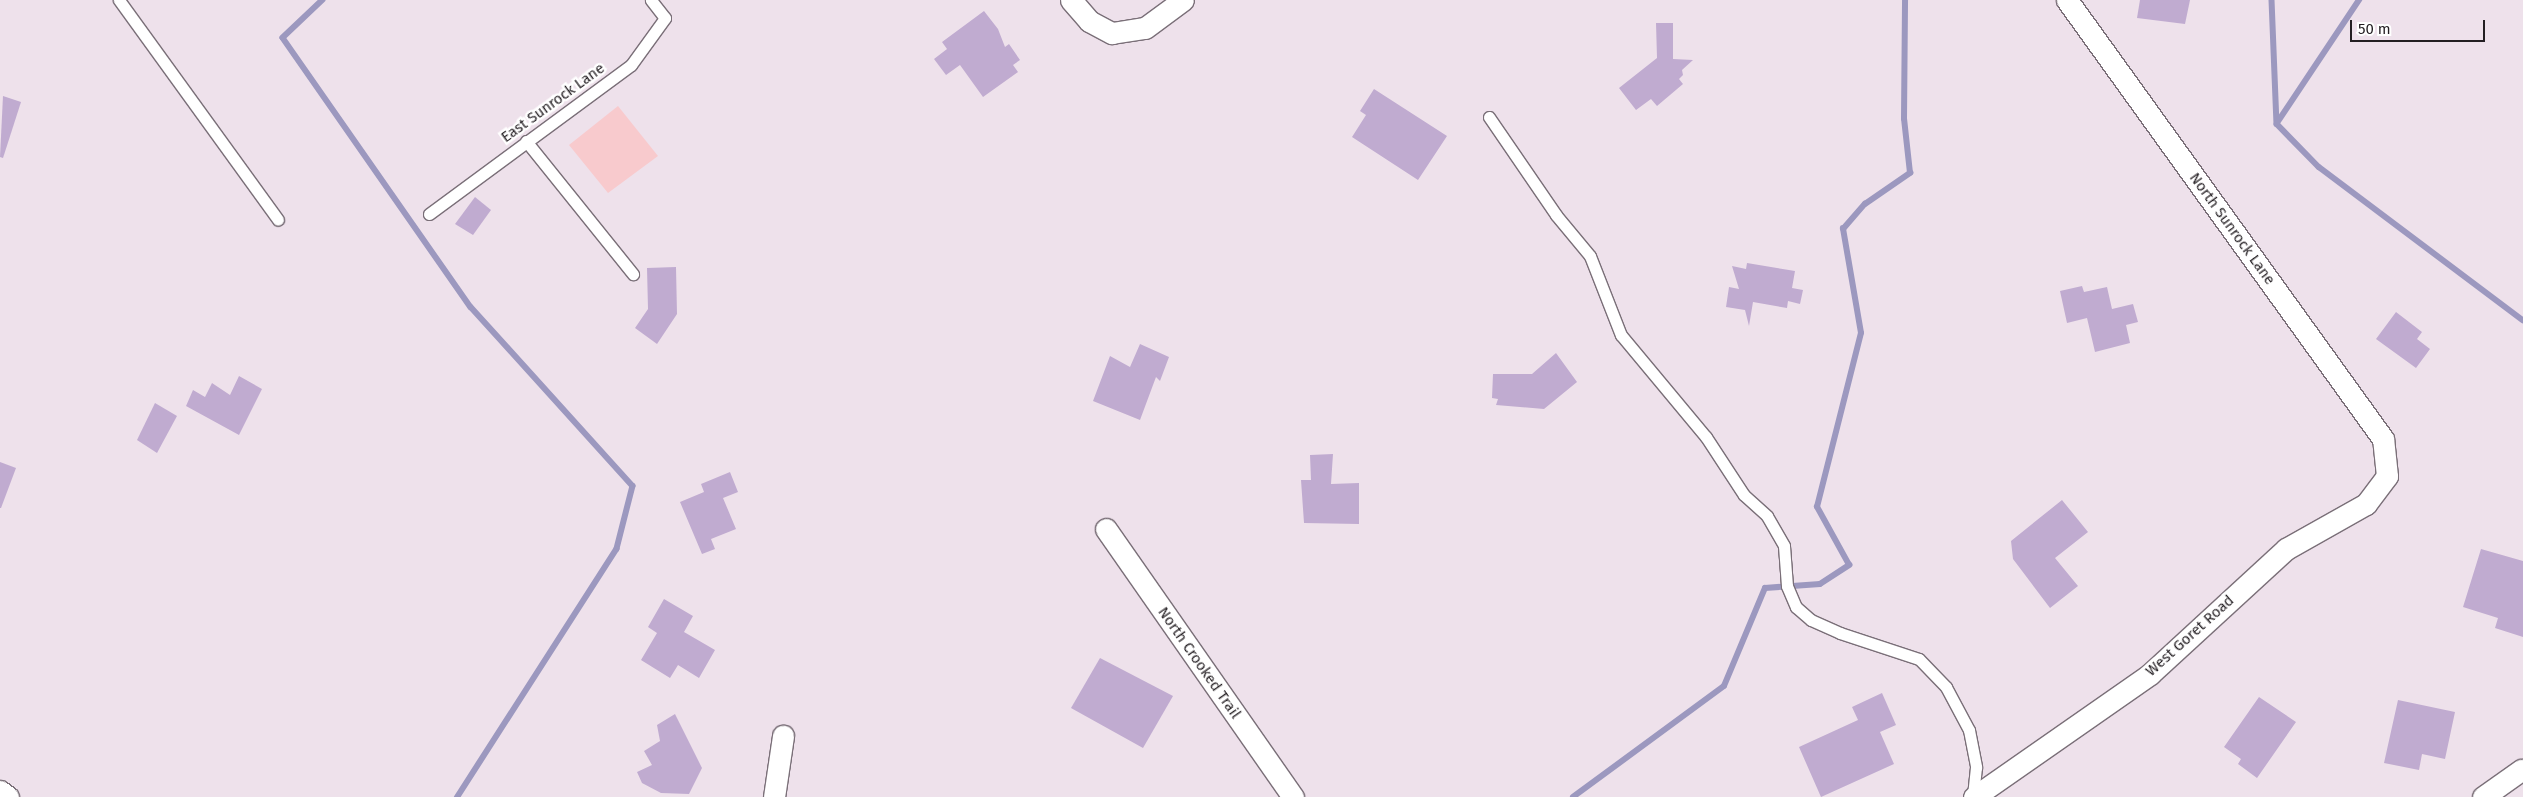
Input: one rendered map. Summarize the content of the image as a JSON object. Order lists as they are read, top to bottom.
{
  "streets": {
    "street": ["North Sunrock Lane", "West Goret Road", "North Crooked Trail"],
    "lane": ["East Sunrock Lane"]
  },
  "crossings": [
    ["North Sunrock Lane", "West Goret Road"]
  ],
  "scale_bar": "50 m"
}
